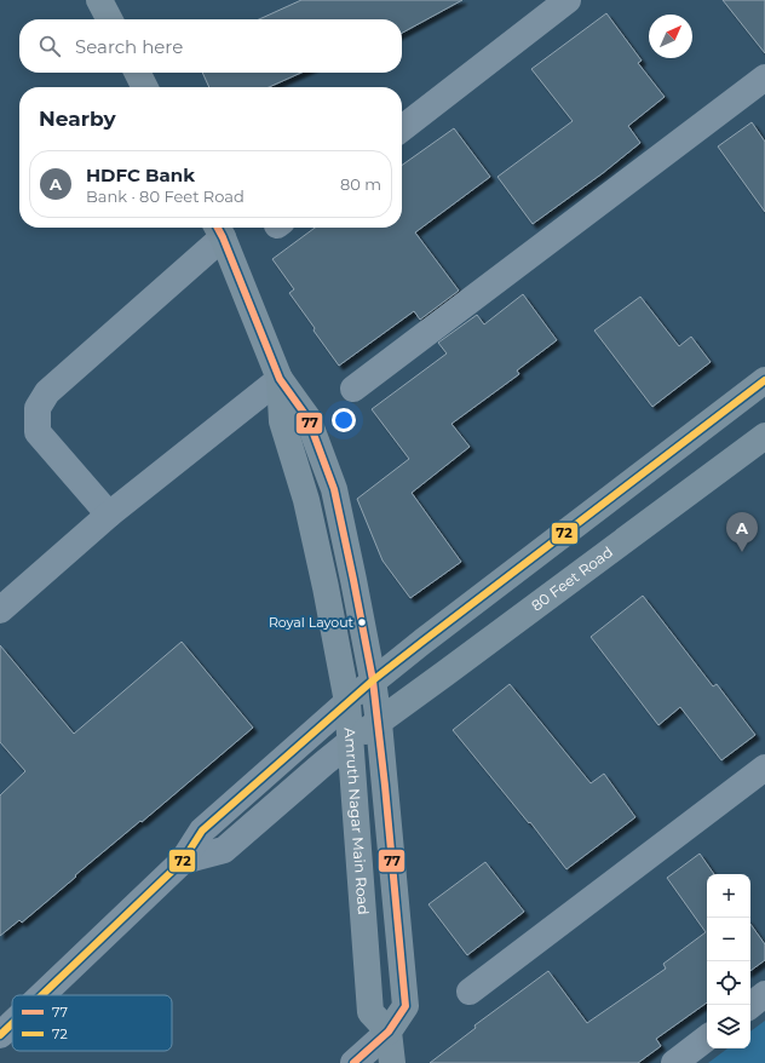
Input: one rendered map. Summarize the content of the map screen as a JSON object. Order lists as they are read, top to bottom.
{
  "streets": {
    "main road": ["80 Feet Road", "Amruth Nagar Main Road"]
  },
  "crossings": [
    ["80 Feet Road", "Amruth Nagar Main Road"]
  ],
  "places": ["Royal Layout"],
  "lines": ["transit line 77", "transit line 72"],
  "legend": ["77", "72"],
  "north": "top right",
  "page": {
    "search": "Search here",
    "heading": "Nearby",
    "list": [
      {
        "mark": "A",
        "name": "HDFC Bank",
        "note": "Bank · 80 Feet Road",
        "value": "80 m"
      }
    ],
    "pins": "A",
    "map_buttons": ["+", "−"]
  }
}
